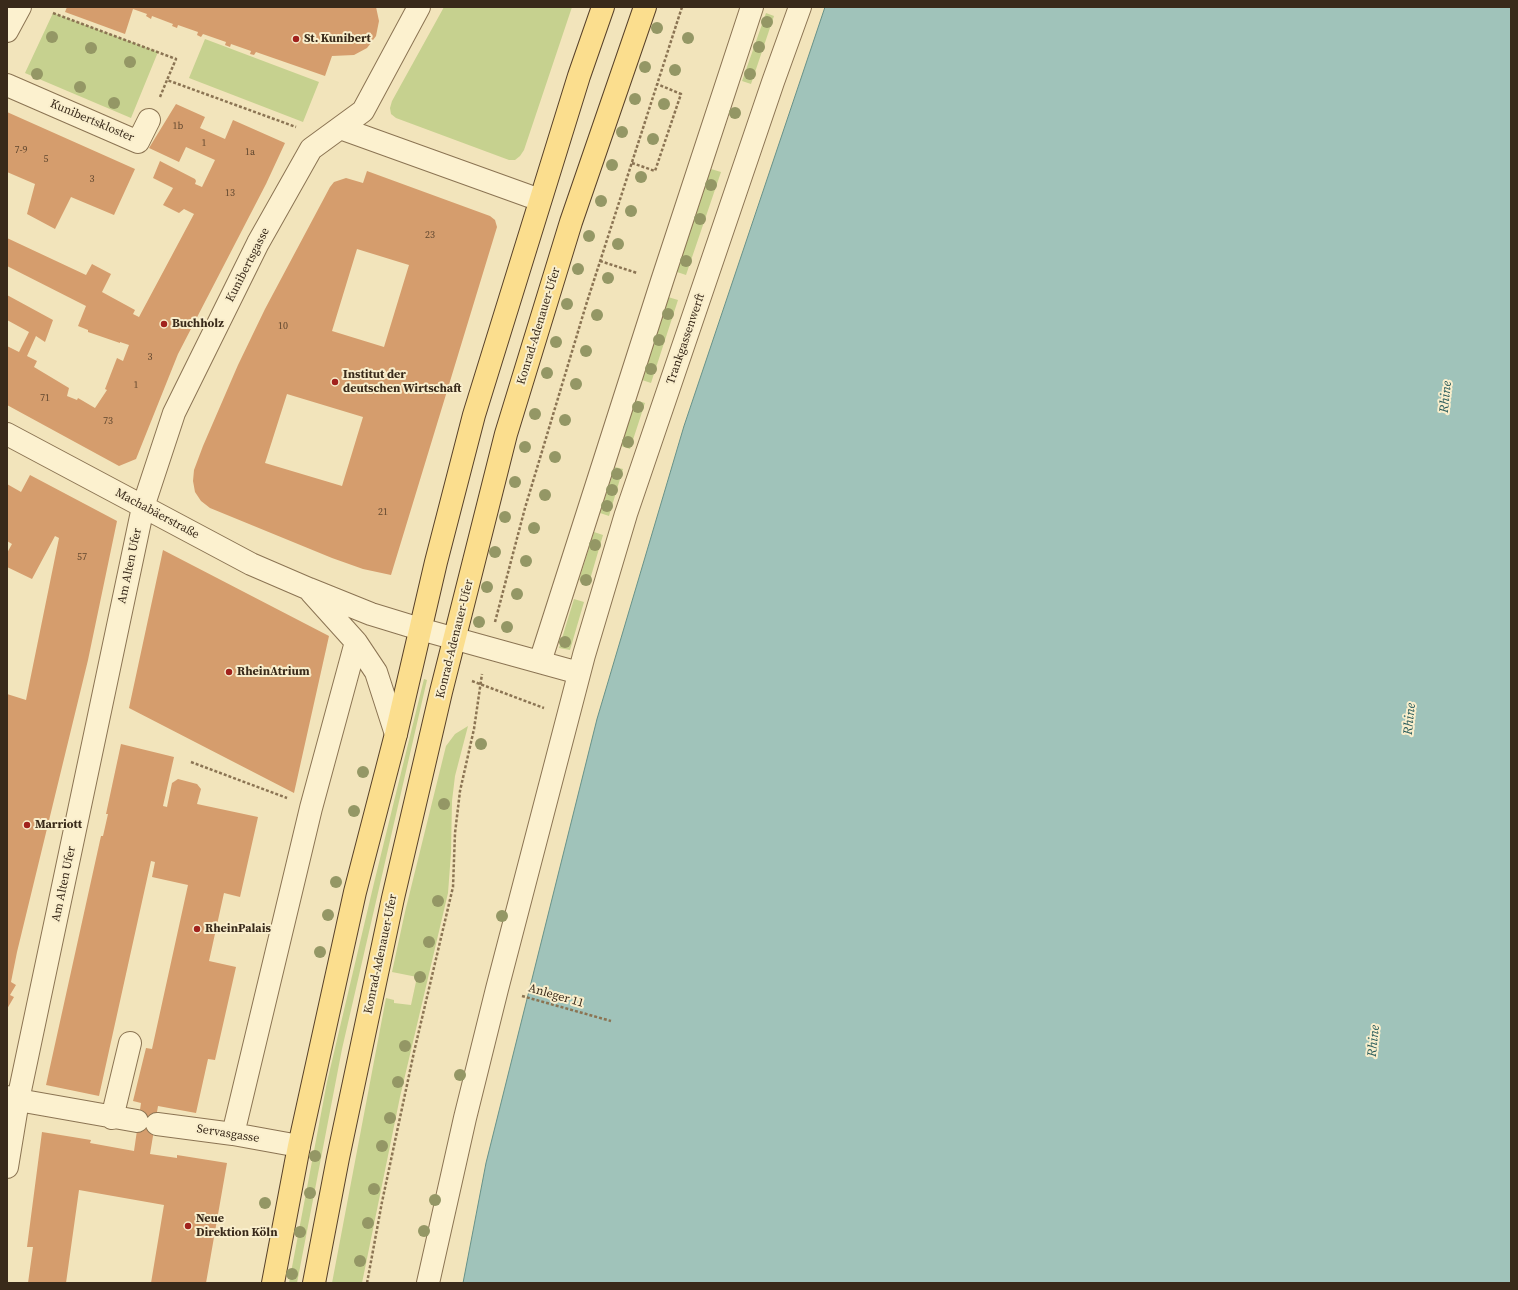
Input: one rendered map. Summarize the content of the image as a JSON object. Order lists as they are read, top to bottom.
{
  "streets": {
    "main road": ["Konrad-Adenauer-Ufer"],
    "street": [
      "Kunibertskloster",
      "Kunibertsgasse",
      "Trankgassenwerft",
      "Machabäerstraße",
      "Am Alten Ufer",
      "Servasgasse"
    ],
    "path": ["Anleger 11"]
  },
  "crossings": [
    ["Kunibertsgasse", "Machabäerstraße"],
    ["Kunibertsgasse", "Am Alten Ufer"],
    ["Konrad-Adenauer-Ufer", "Machabäerstraße"],
    ["Trankgassenwerft", "Anleger 11"],
    ["Machabäerstraße", "Am Alten Ufer"],
    ["Am Alten Ufer", "Servasgasse"]
  ],
  "water": ["Rhine"],
  "places": [
    "St. Kunibert",
    "Buchholz",
    "Institut der deutschen Wirtschaft",
    "RheinAtrium",
    "Marriott",
    "RheinPalais",
    "Neue Direktion Köln"
  ],
  "house_numbers": [
    "1b",
    "1",
    "7-9",
    "1a",
    "5",
    "3",
    "13",
    "23",
    "10",
    "3",
    "1",
    "71",
    "73",
    "21",
    "57"
  ]
}
